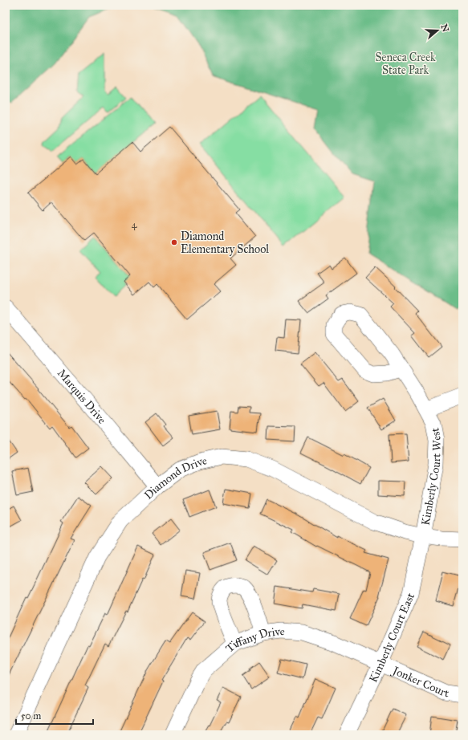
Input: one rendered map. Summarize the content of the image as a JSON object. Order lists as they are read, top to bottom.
{
  "streets": {
    "street": [
      "Marquis Drive",
      "Kimberly Court West",
      "Diamond Drive",
      "Kimberly Court East",
      "Tiffany Drive",
      "Jonker Court"
    ]
  },
  "crossings": [
    ["Marquis Drive", "Diamond Drive"],
    ["Kimberly Court West", "Diamond Drive"],
    ["Kimberly Court West", "Kimberly Court East"],
    ["Diamond Drive", "Kimberly Court East"],
    ["Kimberly Court East", "Tiffany Drive"],
    ["Kimberly Court East", "Jonker Court"],
    ["Tiffany Drive", "Jonker Court"]
  ],
  "parks": ["Seneca Creek State Park"],
  "places": ["Diamond Elementary School"],
  "house_numbers": ["4"],
  "scale_bar": "50 m",
  "north": "right"
}
